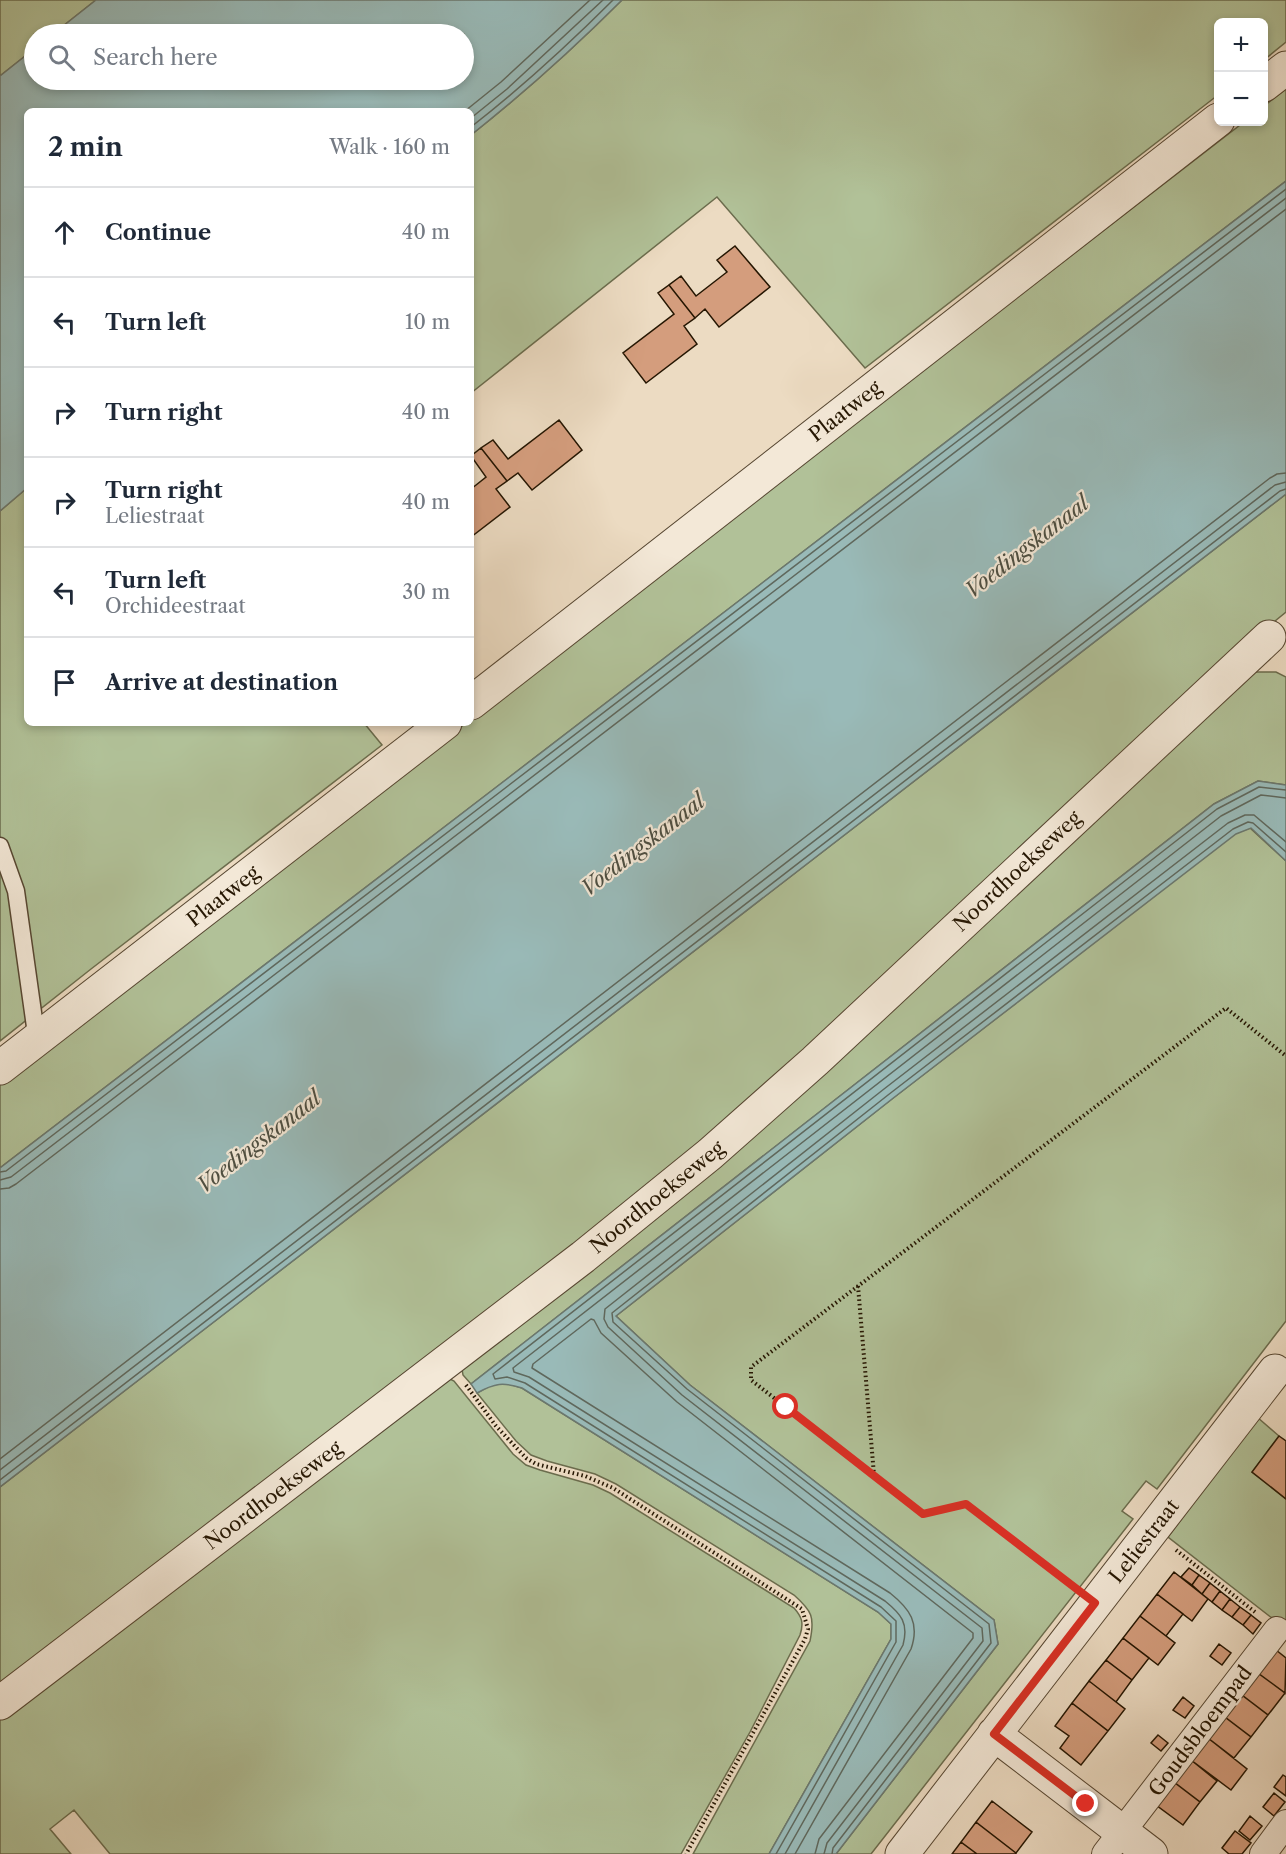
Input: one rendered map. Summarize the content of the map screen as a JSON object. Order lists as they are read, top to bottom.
{
  "streets": {
    "street": [
      "Plaatweg",
      "Noordhoekseweg",
      "Leliestraat",
      "Goudsbloempad"
    ]
  },
  "water": ["Voedingskanaal"],
  "page": {
    "map_buttons": ["+", "−"],
    "search": "Search here",
    "heading": ["2 min", "Walk · 160 m"],
    "list": [
      ["Continue", "40 m"],
      ["Turn left", "10 m"],
      ["Turn right", "40 m"],
      ["Turn right", "Leliestraat", "40 m"],
      ["Turn left", "Orchideestraat", "30 m"],
      "Arrive at destination"
    ]
  }
}
